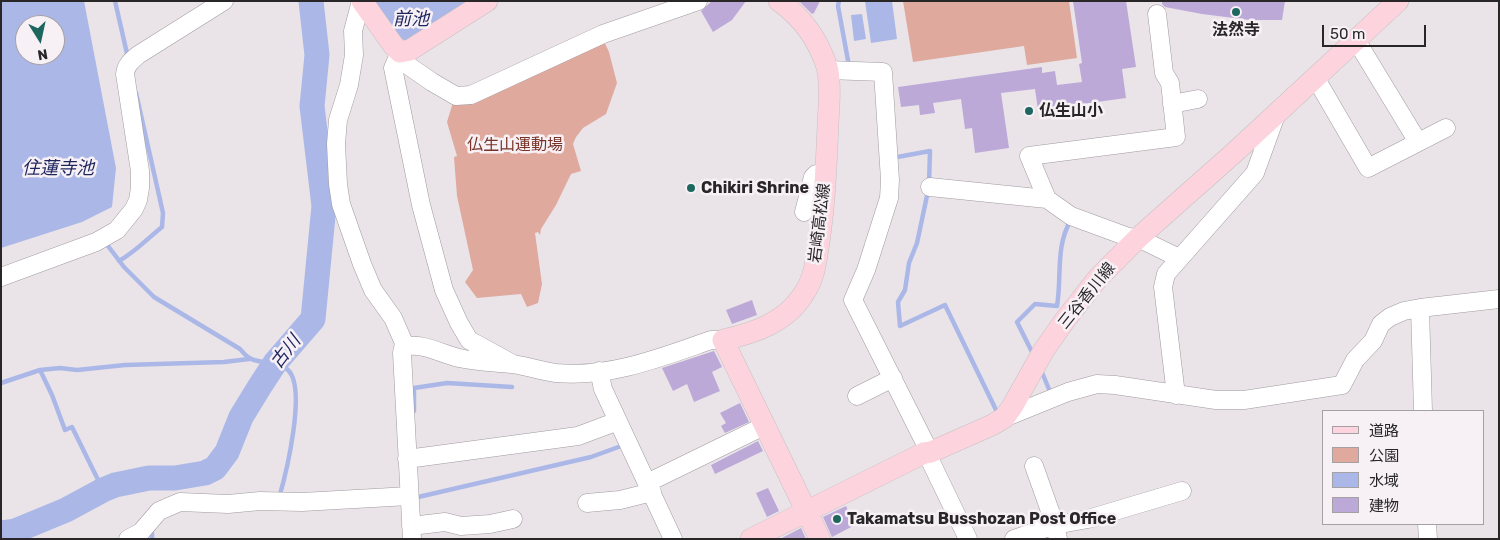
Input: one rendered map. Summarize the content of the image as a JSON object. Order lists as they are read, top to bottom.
{
  "streets": {
    "main road": ["岩崎高松線", "三谷香川線"]
  },
  "water": ["前池", "住蓮寺池", "古川"],
  "parks": ["仏生山運動場"],
  "places": [
    "法然寺",
    "仏生山小",
    "Chikiri Shrine",
    "Takamatsu Busshozan Post Office"
  ],
  "legend": [
    "道路",
    "公園",
    "水域",
    "建物"
  ],
  "scale_bar": "50 m",
  "north": "bottom"
}
